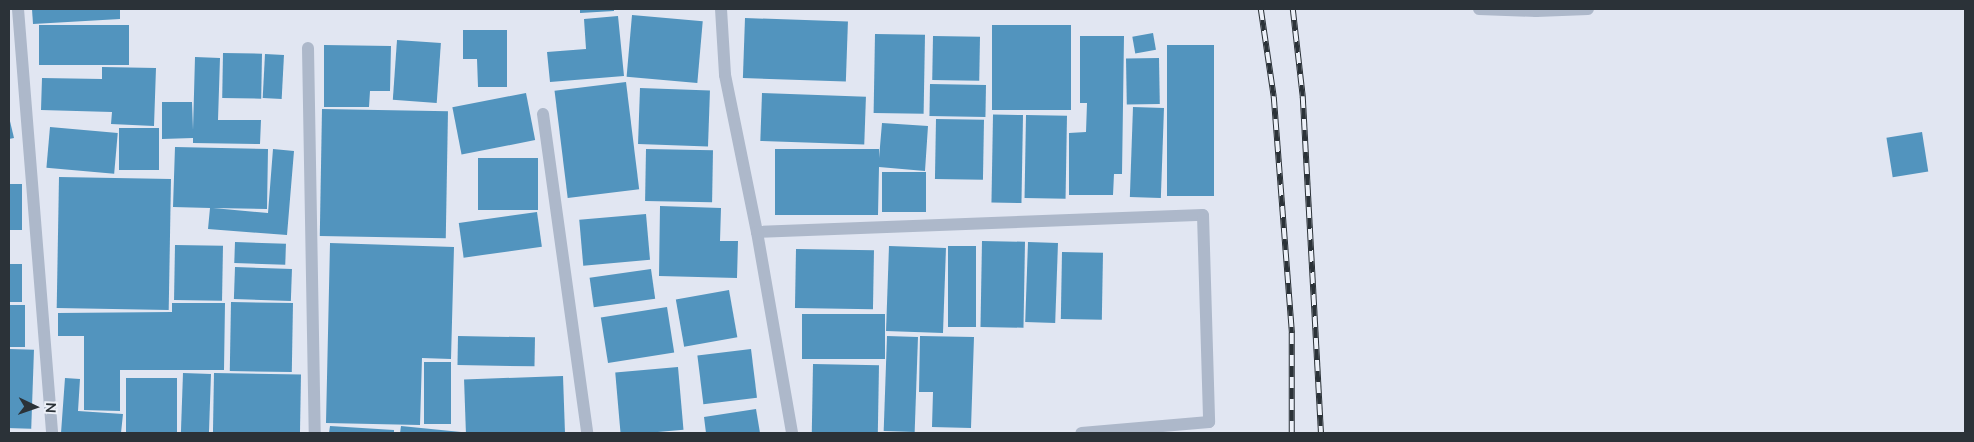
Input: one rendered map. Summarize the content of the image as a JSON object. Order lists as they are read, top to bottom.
{
  "north": "right"
}
